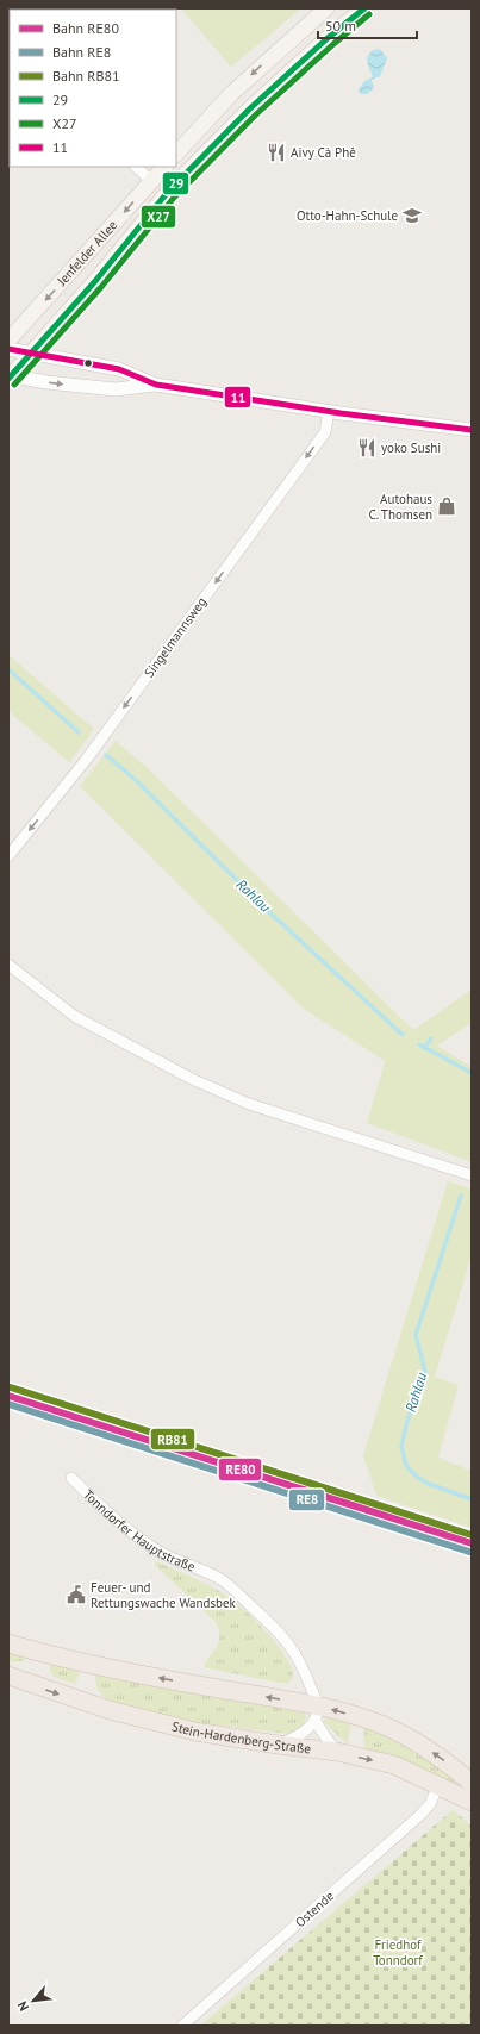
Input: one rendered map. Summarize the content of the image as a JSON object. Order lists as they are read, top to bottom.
{
  "streets": {
    "main road": ["Jenfelder Allee", "Stein-Hardenberg-Straße"],
    "street": ["Singelmannsweg", "Tonndorfer Hauptstraße", "Ostende"]
  },
  "crossings": [
    ["Tonndorfer Hauptstraße", "Stein-Hardenberg-Straße"],
    ["Stein-Hardenberg-Straße", "Ostende"]
  ],
  "one_way": ["Singelmannsweg"],
  "water": ["Rahlau"],
  "parks": ["Friedhof Tonndorf"],
  "places": {
    "restaurant": ["Aivy Cà Phê", "yoko Sushi"],
    "school or university": ["Otto-Hahn-Schule"],
    "shop": ["Autohaus C. Thomsen"],
    "public building": ["Feuer- und Rettungswache Wandsbek"]
  },
  "lines": [
    "transit line 29",
    "transit line X27",
    "transit line 11",
    "rail line RB81",
    "rail line RE80",
    "rail line RE8"
  ],
  "legend": [
    "Bahn RE80",
    "Bahn RE8",
    "Bahn RB81",
    "29",
    "X27",
    "11"
  ],
  "scale_bar": "50 m",
  "north": "bottom left"
}
